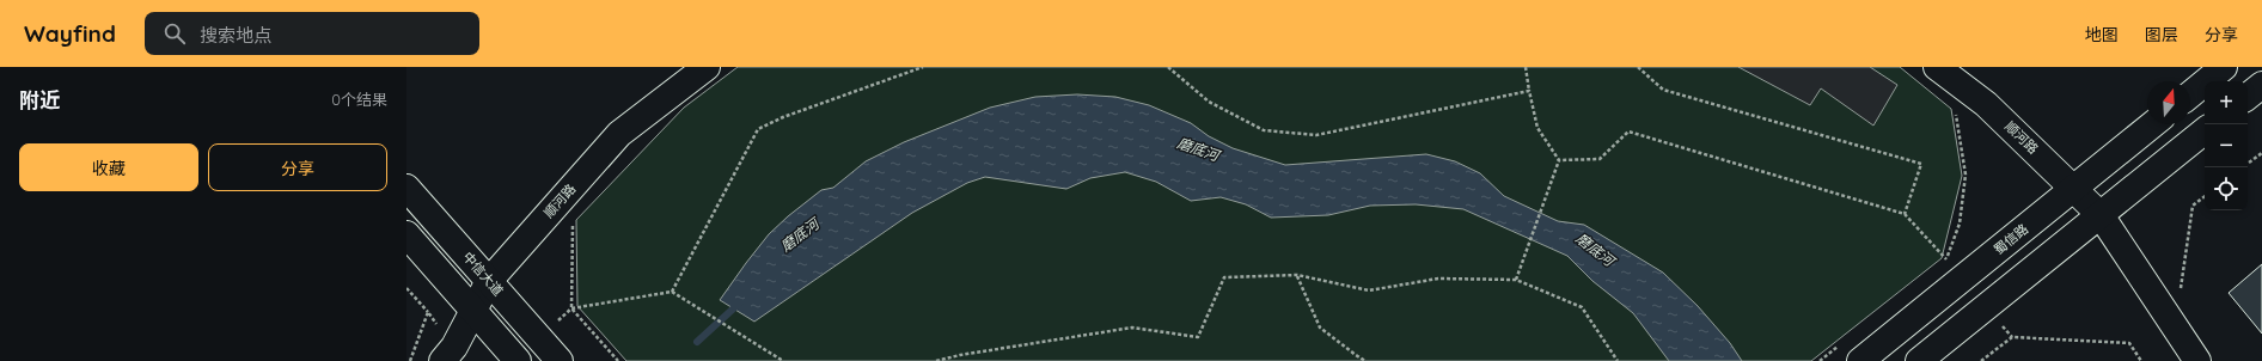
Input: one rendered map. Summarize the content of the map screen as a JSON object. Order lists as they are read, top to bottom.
{
  "streets": {
    "main road": ["顺河路", "蜀信路", "中信大道"]
  },
  "crossings": [
    ["顺河路", "蜀信路"],
    ["顺河路", "中信大道"]
  ],
  "water": ["磨底河"],
  "north": "top",
  "page": {
    "header": "Wayfind",
    "search": "搜索地点",
    "nav": ["地图", "图层", "分享"],
    "heading": ["附近", "0个结果"],
    "map_buttons": ["+", "−"],
    "buttons": ["收藏", "分享"]
  }
}
